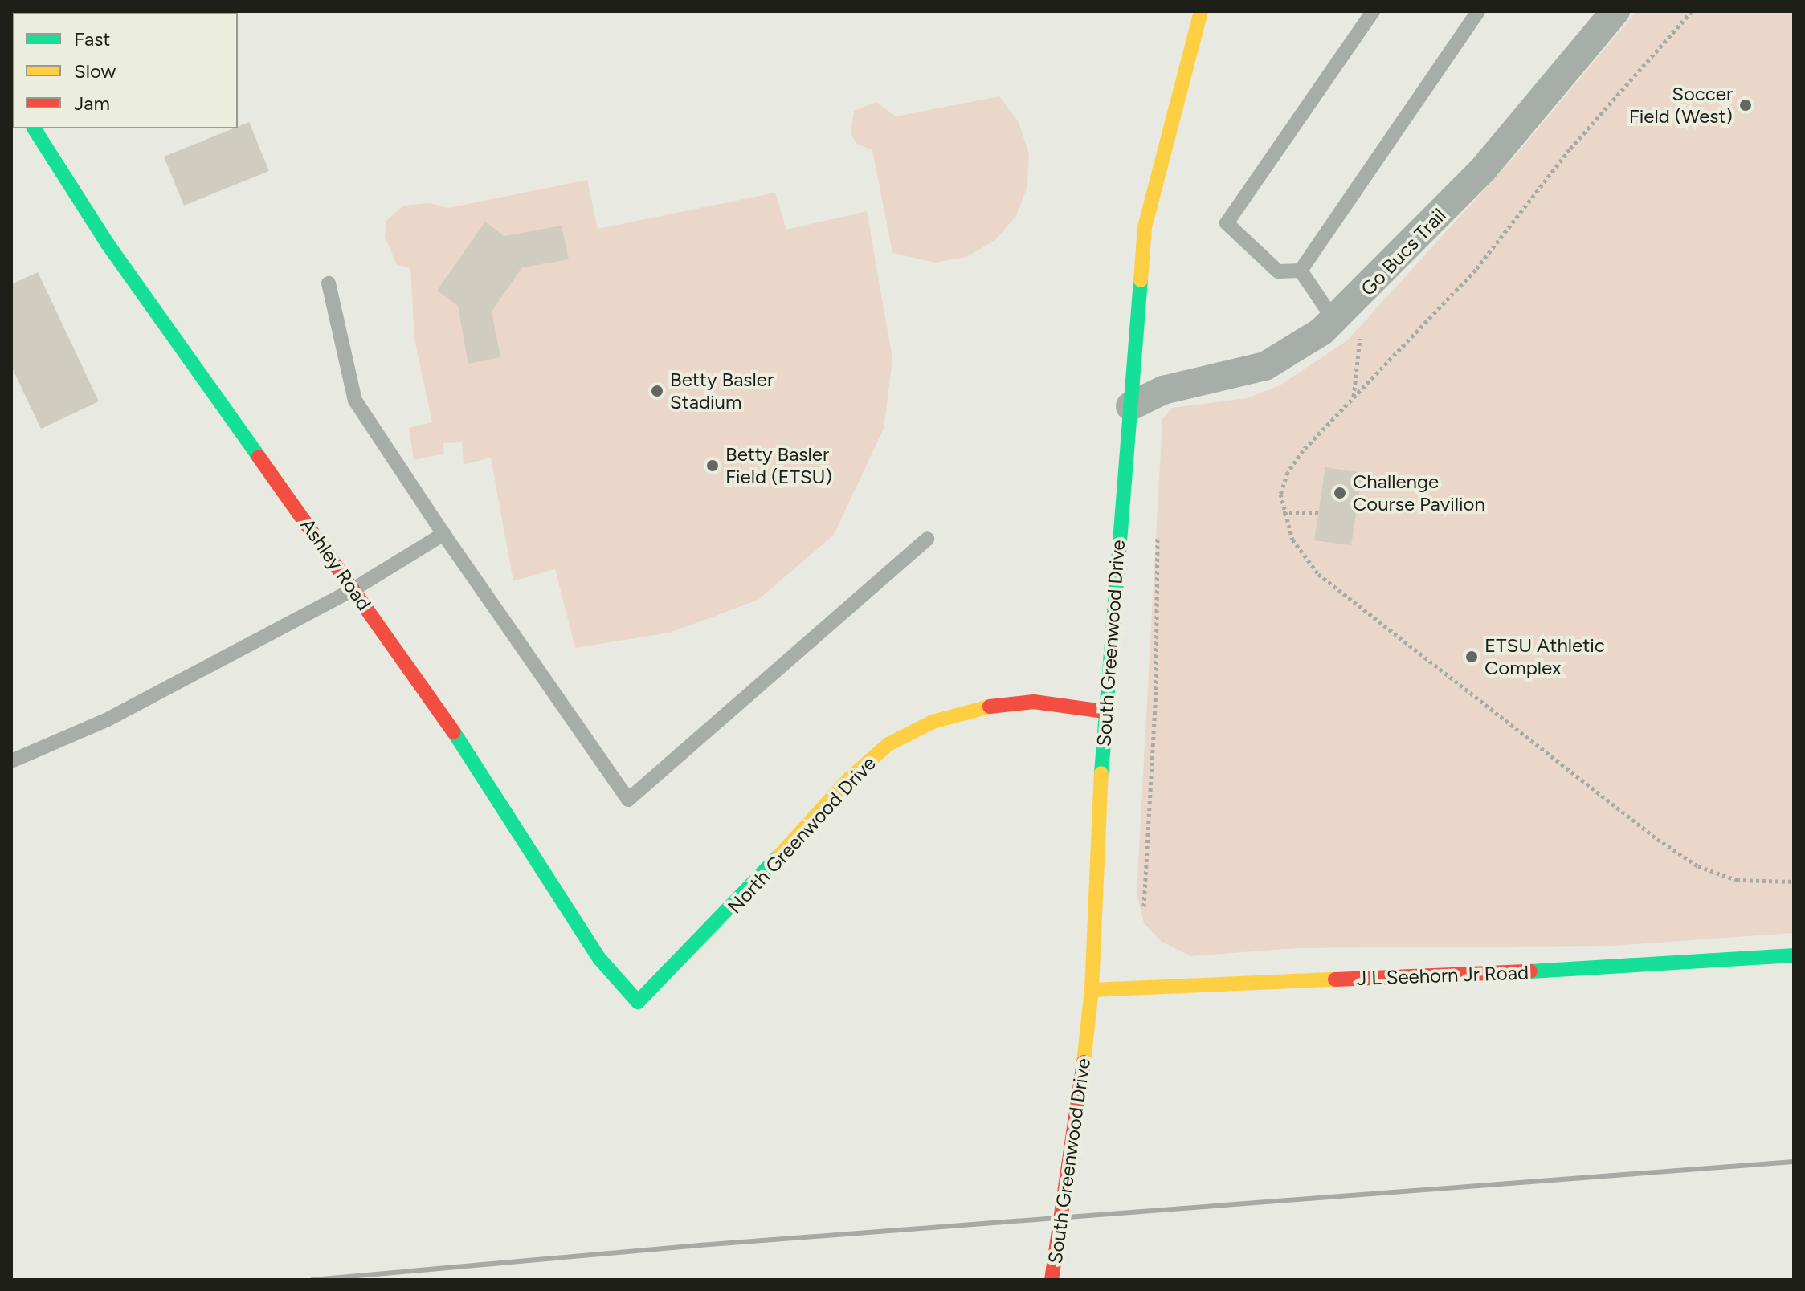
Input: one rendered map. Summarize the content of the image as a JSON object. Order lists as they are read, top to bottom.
{
  "streets": {
    "street": [
      "Go Bucs Trail",
      "Ashley Road",
      "South Greenwood Drive",
      "North Greenwood Drive",
      "J L Seehorn Jr Road"
    ]
  },
  "crossings": [
    ["Go Bucs Trail", "South Greenwood Drive"],
    ["Ashley Road", "North Greenwood Drive"],
    ["South Greenwood Drive", "North Greenwood Drive"],
    ["South Greenwood Drive", "J L Seehorn Jr Road"]
  ],
  "places": [
    "Soccer Field (West)",
    "Betty Basler Stadium",
    "Betty Basler Field (ETSU)",
    "Challenge Course Pavilion",
    "ETSU Athletic Complex"
  ],
  "legend": ["Fast", "Slow", "Jam"]
}
